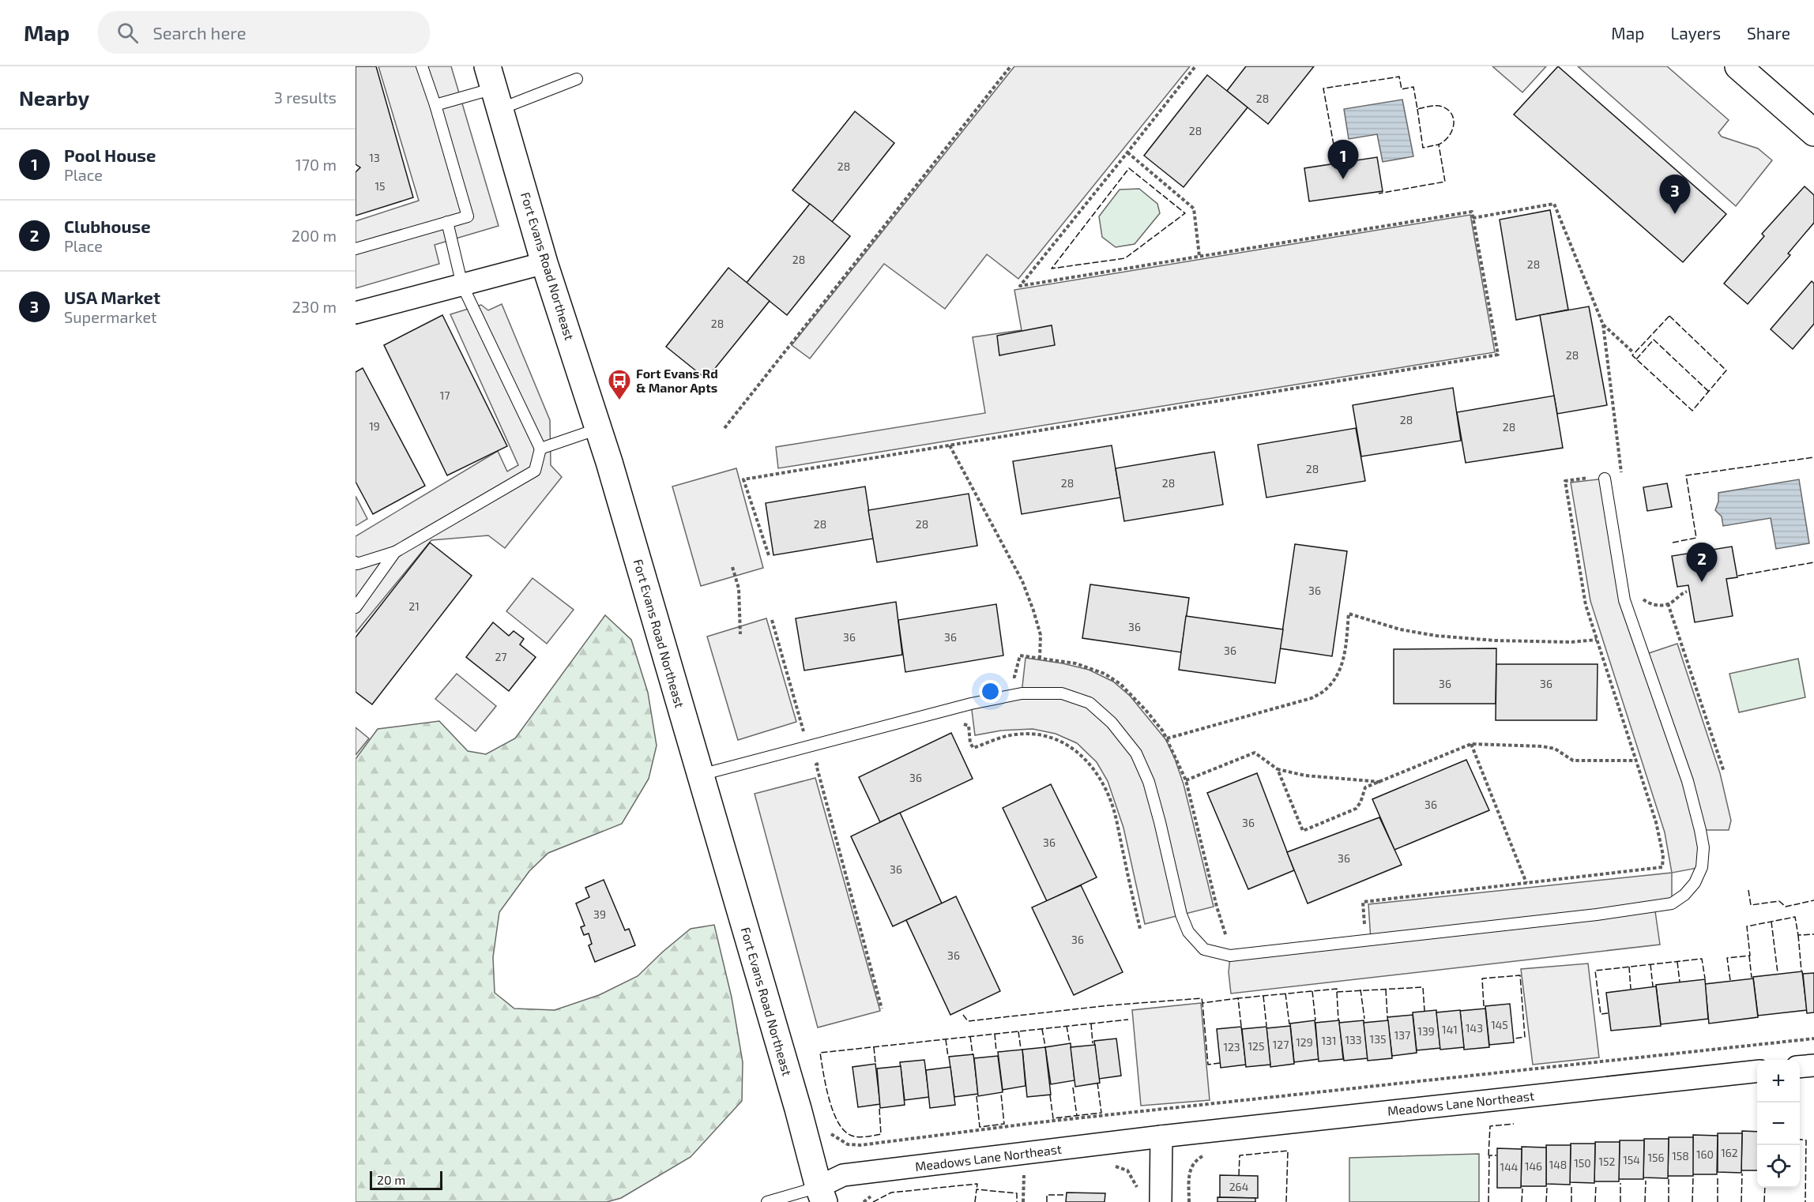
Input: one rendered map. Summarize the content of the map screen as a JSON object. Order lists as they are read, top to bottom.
{
  "streets": {
    "street": ["Fort Evans Road Northeast", "Meadows Lane Northeast"]
  },
  "crossings": [
    ["Fort Evans Road Northeast", "Meadows Lane Northeast"]
  ],
  "places": {
    "bus stop": ["Fort Evans Rd & Manor Apts"]
  },
  "house_numbers": [
    "28",
    "28",
    "13",
    "28",
    "15",
    "28",
    "28",
    "28",
    "28",
    "17",
    "28",
    "19",
    "28",
    "28",
    "28",
    "28",
    "28",
    "28",
    "36",
    "21",
    "36",
    "36",
    "36",
    "36",
    "27",
    "36",
    "36",
    "36",
    "36",
    "36",
    "36",
    "36",
    "36",
    "39",
    "36",
    "36",
    "145",
    "143",
    "141",
    "139",
    "137",
    "135",
    "133",
    "131",
    "129",
    "127",
    "125",
    "123",
    "162",
    "160",
    "158",
    "156",
    "154",
    "152",
    "150",
    "148",
    "146",
    "144",
    "264"
  ],
  "scale_bar": "20 m",
  "page": {
    "header": "Map",
    "search": "Search here",
    "nav": ["Map", "Layers", "Share"],
    "heading": ["Nearby", "3 results"],
    "list": [
      {
        "mark": "1",
        "name": "Pool House",
        "note": "Place",
        "value": "170 m"
      },
      {
        "mark": "2",
        "name": "Clubhouse",
        "note": "Place",
        "value": "200 m"
      },
      {
        "mark": "3",
        "name": "USA Market",
        "note": "Supermarket",
        "value": "230 m"
      }
    ],
    "pins": ["1", "3", "2"],
    "map_buttons": ["+", "−"],
    "scale": "20 m"
  }
}
